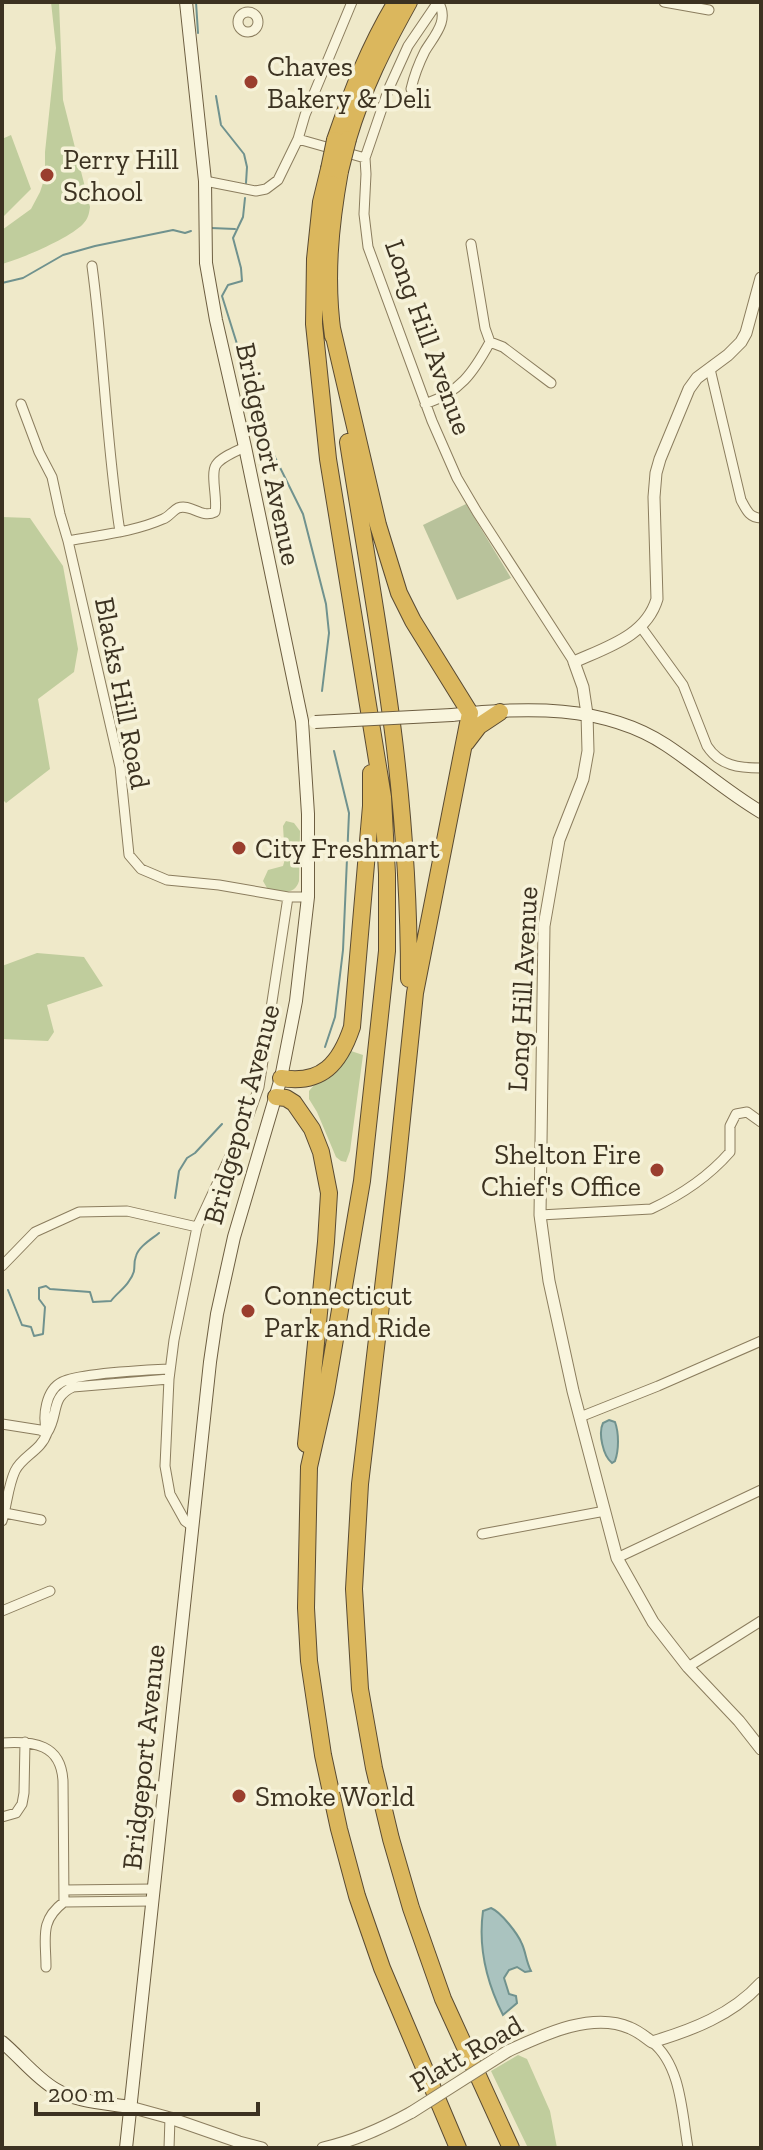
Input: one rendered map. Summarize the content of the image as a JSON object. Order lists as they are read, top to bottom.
{
  "streets": {
    "main road": ["Bridgeport Avenue"],
    "street": ["Long Hill Avenue", "Blacks Hill Road", "Platt Road"]
  },
  "places": [
    "Chaves Bakery & Deli",
    "Perry Hill School",
    "City Freshmart",
    "Shelton Fire Chief's Office",
    "Connecticut Park and Ride",
    "Smoke World"
  ],
  "scale_bar": "200 m"
}
